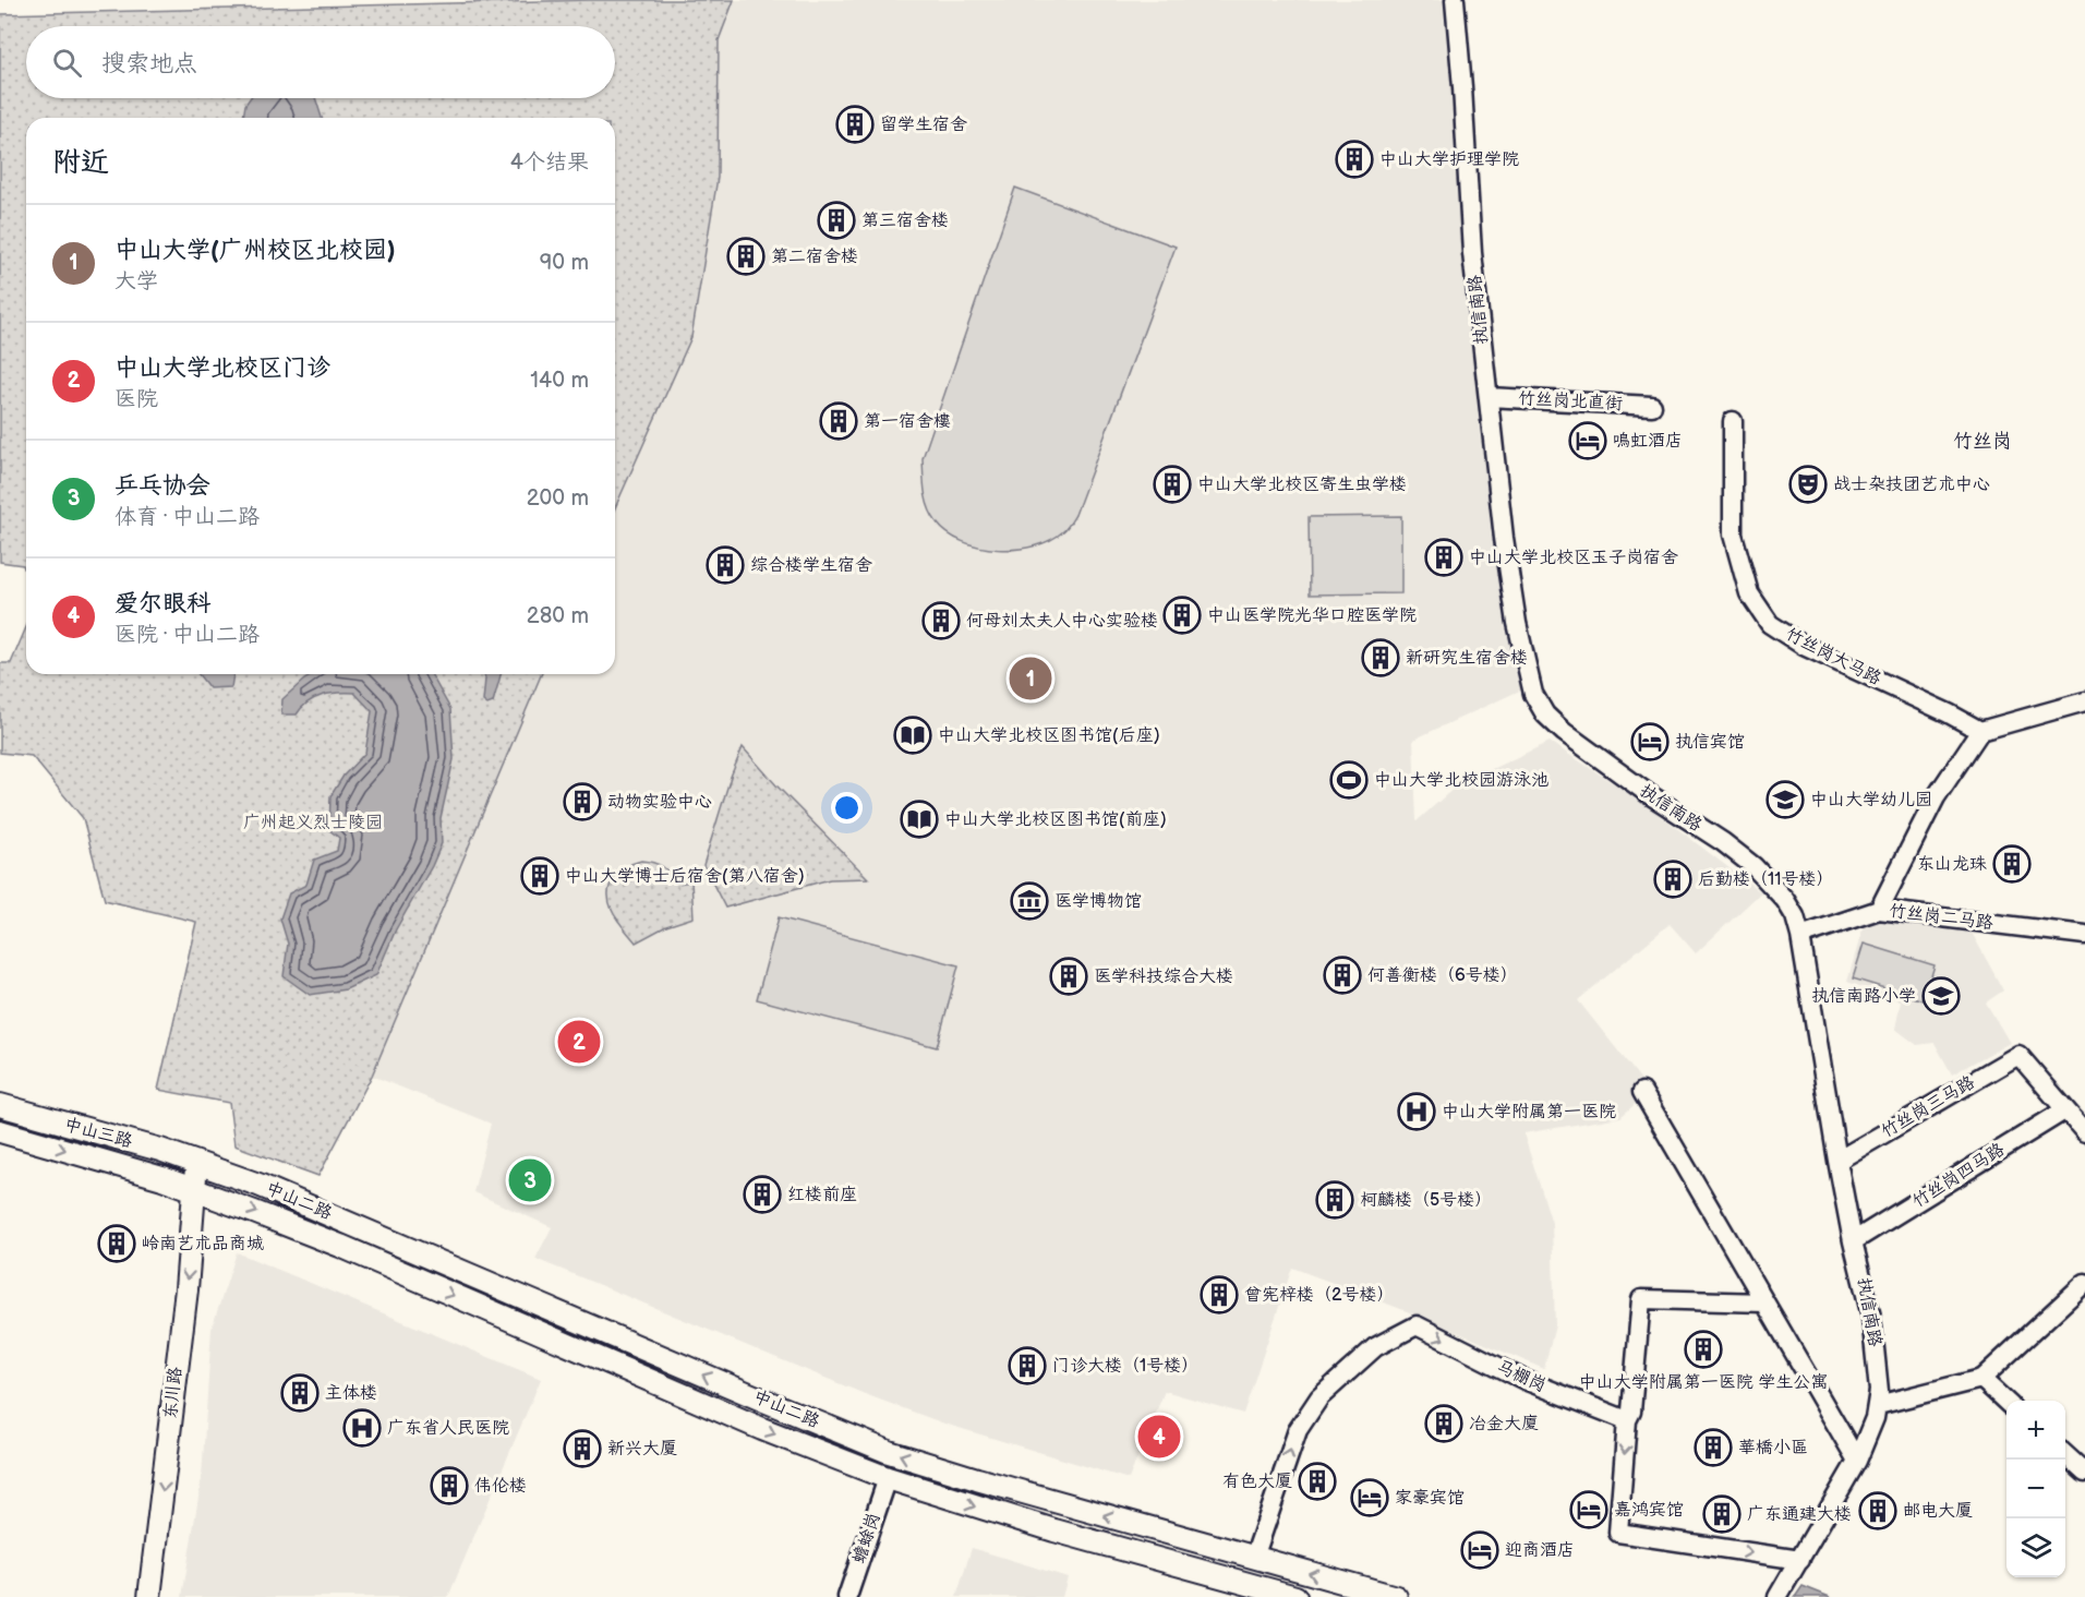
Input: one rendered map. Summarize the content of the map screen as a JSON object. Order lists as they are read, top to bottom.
{
  "streets": {
    "main road": ["中山三路", "中山二路", "东川路"],
    "street": [
      "执信南路",
      "竹丝岗北直街",
      "竹丝岗大马路",
      "竹丝岗二马路",
      "竹丝岗三马路",
      "竹丝岗四马路",
      "马棚岗",
      "蟾蜍岗"
    ]
  },
  "crossings": [
    ["执信南路", "竹丝岗北直街"],
    ["执信南路", "竹丝岗二马路"],
    ["执信南路", "竹丝岗三马路"],
    ["执信南路", "竹丝岗四马路"],
    ["竹丝岗三马路", "竹丝岗四马路"],
    ["中山三路", "中山二路"],
    ["中山三路", "东川路"],
    ["中山二路", "马棚岗"],
    ["中山二路", "东川路"],
    ["中山二路", "蟾蜍岗"]
  ],
  "one_way": ["东川路"],
  "districts": ["竹丝岗"],
  "parks": ["广州起义烈士陵园"],
  "places": {
    "building": [
      "留学生宿舍",
      "中山大学护理学院",
      "第三宿舍楼",
      "第二宿舍楼",
      "第一宿舍樓",
      "中山大学北校区寄生虫学楼",
      "中山大学北校区玉子岗宿舍",
      "综合楼学生宿舍",
      "中山医学院光华口腔医学院",
      "何母刘太夫人中心实验楼",
      "新研究生宿舍楼",
      "动物实验中心",
      "东山龙珠",
      "中山大学博士后宿舍(第八宿舍)",
      "后勤楼（11号楼）",
      "何善衡楼（6号楼）",
      "医学科技综合大楼",
      "红楼前座",
      "柯麟楼（5号楼）",
      "岭南艺术品商城",
      "曾宪梓楼（2号楼）",
      "中山大学附属第一医院 学生公寓",
      "门诊大楼（1号楼）",
      "主体楼",
      "冶金大廈",
      "華橋小區",
      "新兴大厦",
      "有色大厦",
      "伟伦楼",
      "邮电大厦",
      "广东通建大楼"
    ],
    "hotel": [
      "鳴虹酒店",
      "执信宾馆",
      "家豪宾馆",
      "嘉鸿宾馆",
      "迎商酒店"
    ],
    "theatre": ["战士杂技团艺术中心"],
    "library": ["中山大学北校区图书馆(后座)", "中山大学北校区图书馆(前座)"],
    "sports": ["中山大学北校园游泳池"],
    "school or university": ["中山大学幼儿园", "执信南路小学"],
    "museum": ["医学博物馆"],
    "hospital": ["中山大学附属第一医院", "广东省人民医院"]
  },
  "page": {
    "search": "搜索地点",
    "heading": ["附近", "4个结果"],
    "list": [
      {
        "mark": "1",
        "name": "中山大学(广州校区北校园)",
        "note": "大学",
        "value": "90 m"
      },
      {
        "mark": "2",
        "name": "中山大学北校区门诊",
        "note": "医院",
        "value": "140 m"
      },
      {
        "mark": "3",
        "name": "乒乓协会",
        "note": "体育 · 中山二路",
        "value": "200 m"
      },
      {
        "mark": "4",
        "name": "爱尔眼科",
        "note": "医院 · 中山二路",
        "value": "280 m"
      }
    ],
    "pins": [
      "1",
      "2",
      "3",
      "4"
    ],
    "map_buttons": ["+", "−"]
  }
}
